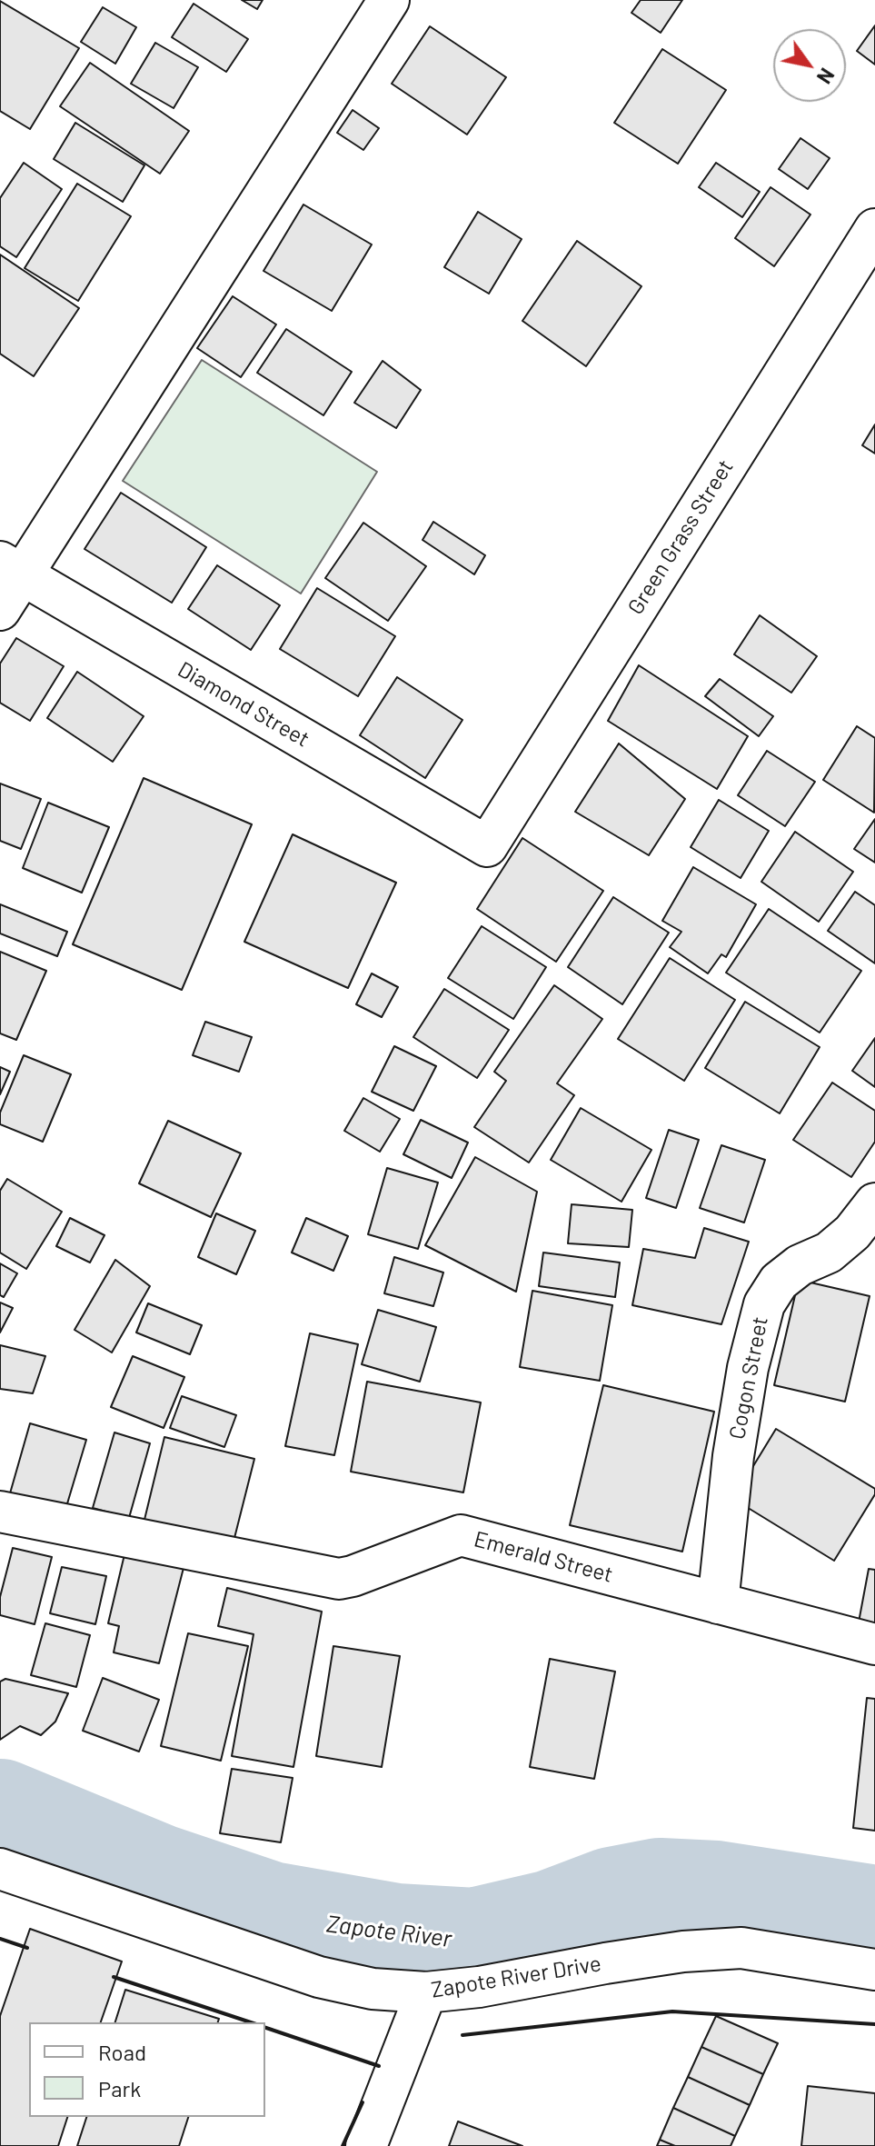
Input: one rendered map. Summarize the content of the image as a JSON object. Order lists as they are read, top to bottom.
{
  "streets": {
    "street": [
      "Green Grass Street",
      "Diamond Street",
      "Cogon Street",
      "Emerald Street",
      "Zapote River Drive"
    ]
  },
  "crossings": [
    ["Green Grass Street", "Diamond Street"],
    ["Cogon Street", "Emerald Street"]
  ],
  "water": ["Zapote River"],
  "legend": ["Road", "Park"],
  "north": "bottom right"
}
